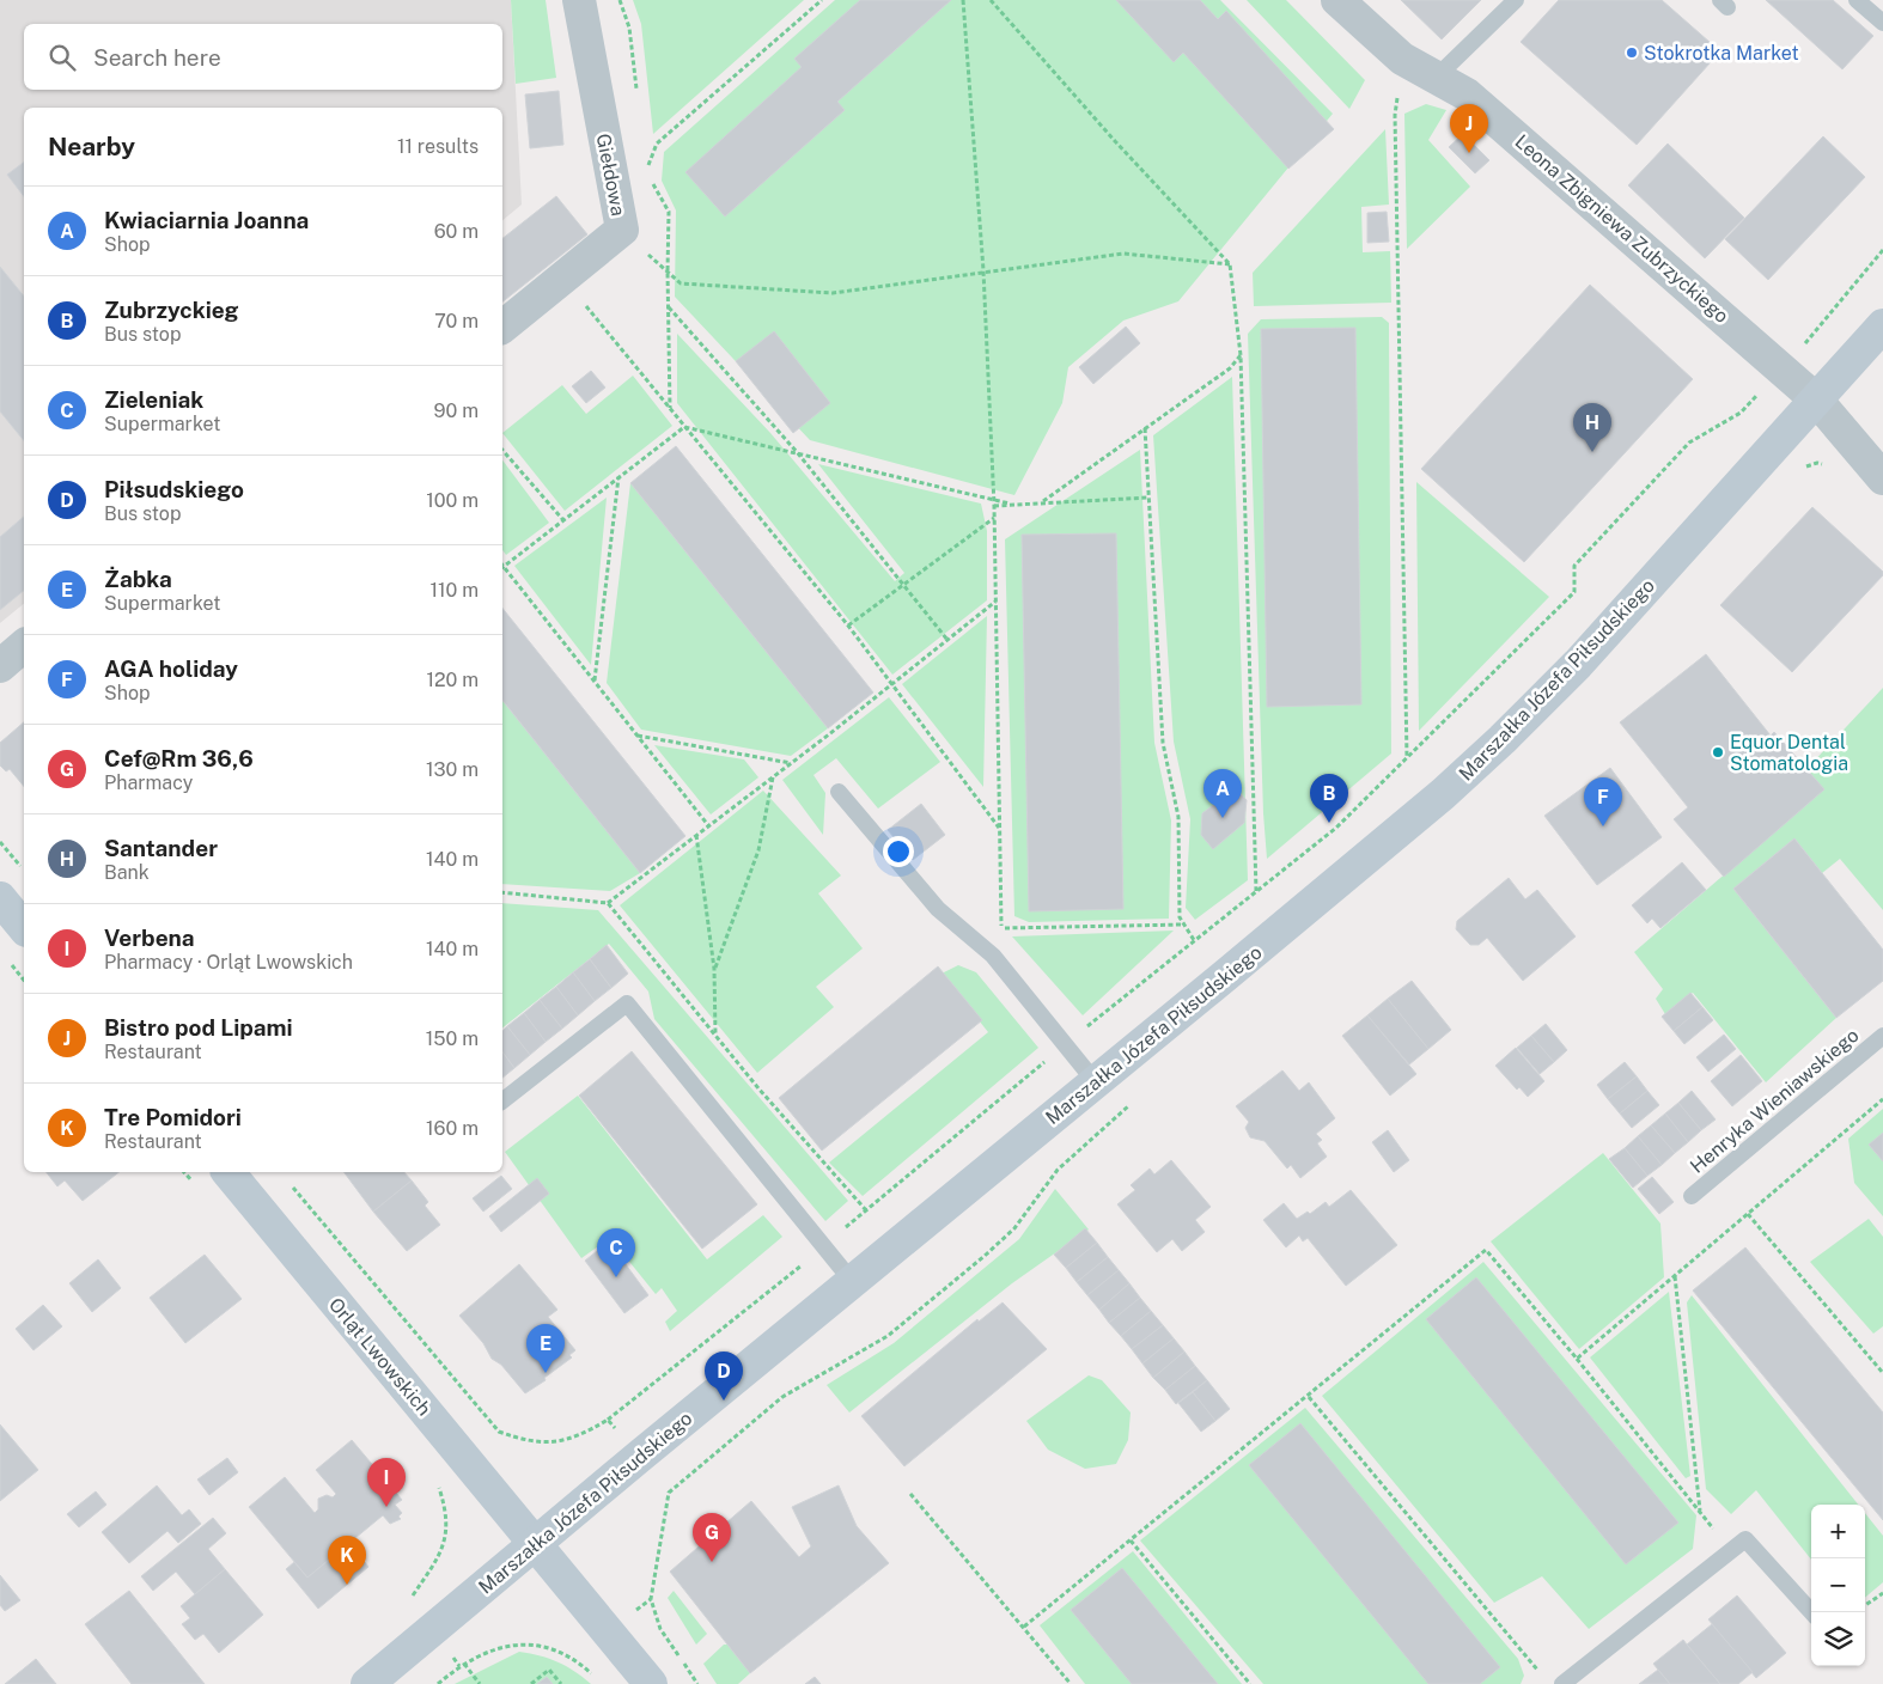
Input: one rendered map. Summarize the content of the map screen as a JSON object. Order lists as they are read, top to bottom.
{
  "streets": {
    "street": [
      "Giełdowa",
      "Leona Zbigniewa Zubrzyckiego",
      "Marszałka Józefa Piłsudskiego",
      "Orląt Lwowskich"
    ],
    "lane": ["Henryka Wieniawskiego"]
  },
  "crossings": [
    ["Leona Zbigniewa Zubrzyckiego", "Marszałka Józefa Piłsudskiego"],
    ["Marszałka Józefa Piłsudskiego", "Orląt Lwowskich"]
  ],
  "places": ["Stokrotka Market", "Equor Dental Stomatologia"],
  "page": {
    "search": "Search here",
    "pins": [
      "J",
      "H",
      "A",
      "B",
      "F",
      "C",
      "E",
      "D",
      "I",
      "G",
      "K"
    ],
    "heading": ["Nearby", "11 results"],
    "list": [
      {
        "mark": "A",
        "name": "Kwiaciarnia Joanna",
        "note": "Shop",
        "value": "60 m"
      },
      {
        "mark": "B",
        "name": "Zubrzyckieg",
        "note": "Bus stop",
        "value": "70 m"
      },
      {
        "mark": "C",
        "name": "Zieleniak",
        "note": "Supermarket",
        "value": "90 m"
      },
      {
        "mark": "D",
        "name": "Piłsudskiego",
        "note": "Bus stop",
        "value": "100 m"
      },
      {
        "mark": "E",
        "name": "Żabka",
        "note": "Supermarket",
        "value": "110 m"
      },
      {
        "mark": "F",
        "name": "AGA holiday",
        "note": "Shop",
        "value": "120 m"
      },
      {
        "mark": "G",
        "name": "Cef@Rm 36,6",
        "note": "Pharmacy",
        "value": "130 m"
      },
      {
        "mark": "H",
        "name": "Santander",
        "note": "Bank",
        "value": "140 m"
      },
      {
        "mark": "I",
        "name": "Verbena",
        "note": "Pharmacy · Orląt Lwowskich",
        "value": "140 m"
      },
      {
        "mark": "J",
        "name": "Bistro pod Lipami",
        "note": "Restaurant",
        "value": "150 m"
      },
      {
        "mark": "K",
        "name": "Tre Pomidori",
        "note": "Restaurant",
        "value": "160 m"
      }
    ],
    "map_buttons": ["+", "−"]
  }
}
